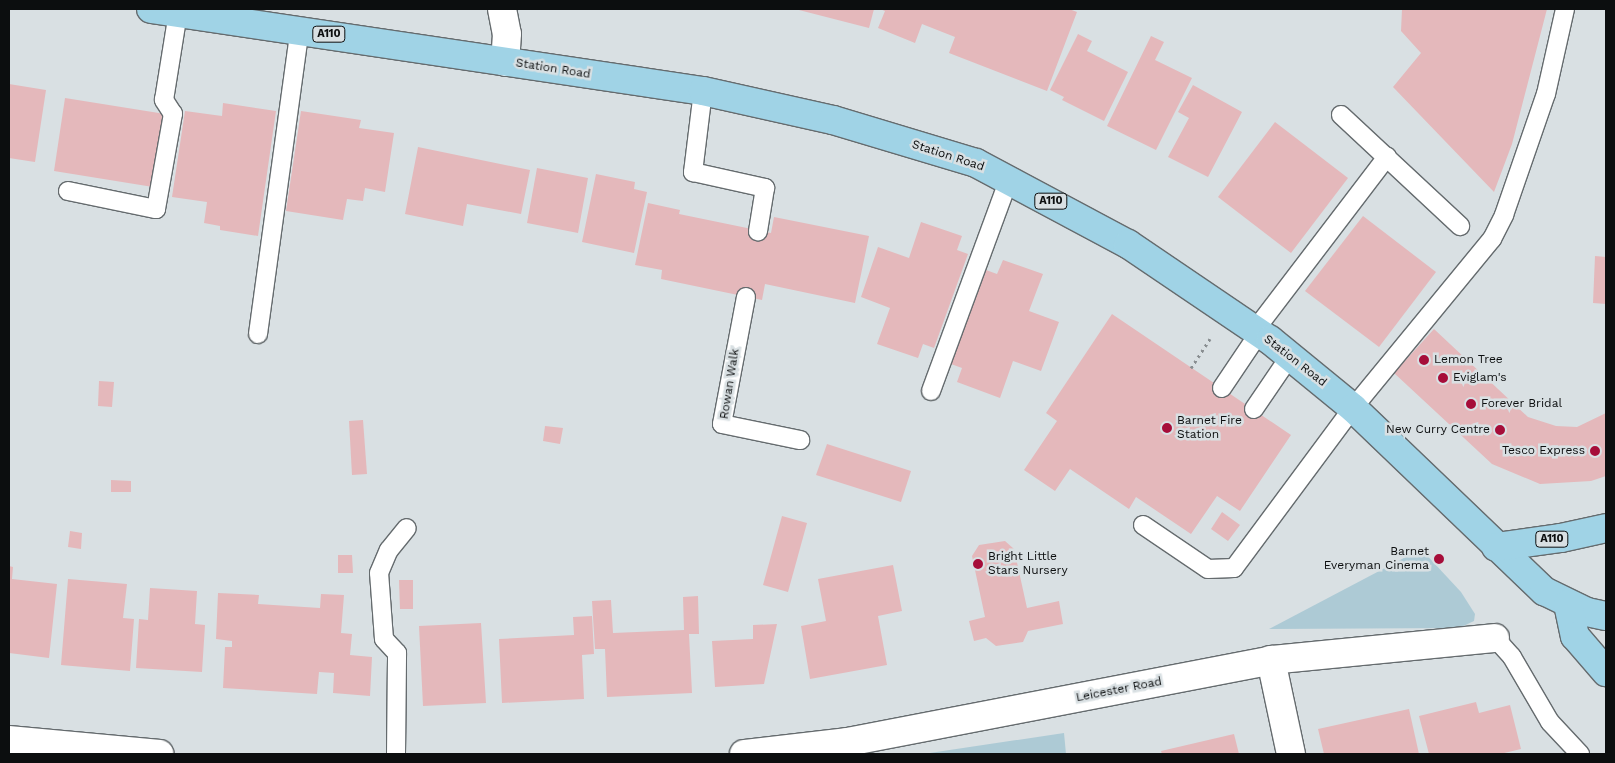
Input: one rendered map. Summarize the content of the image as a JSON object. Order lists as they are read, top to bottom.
{
  "streets": {
    "main road": ["A110", "Station Road"],
    "street": ["Leicester Road"],
    "lane": ["Rowan Walk"]
  },
  "crossings": [
    ["A110", "Station Road"]
  ],
  "places": [
    "Lemon Tree",
    "Eviglam's",
    "Forever Bridal",
    "Barnet Fire Station",
    "New Curry Centre",
    "Tesco Express",
    "Barnet Everyman Cinema",
    "Bright Little Stars Nursery"
  ]
}
